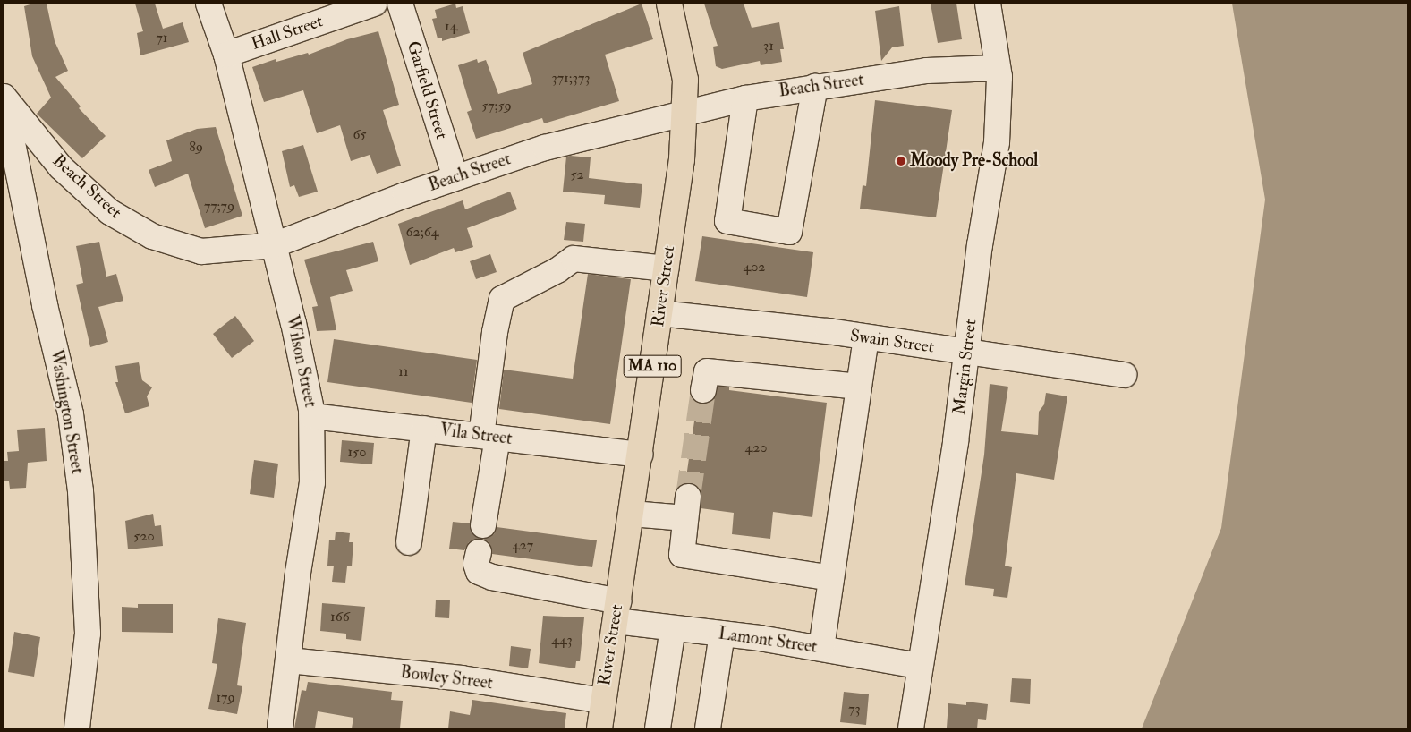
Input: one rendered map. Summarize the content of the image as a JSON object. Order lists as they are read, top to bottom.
{
  "streets": {
    "main road": ["River Street", "MA 110"],
    "street": [
      "Hall Street",
      "Beach Street",
      "Garfield Street",
      "Swain Street",
      "Wilson Street",
      "Margin Street",
      "Washington Street",
      "Vila Street",
      "Lamont Street",
      "Bowley Street"
    ]
  },
  "crossings": [
    ["Hall Street", "Wilson Street"],
    ["Beach Street", "Garfield Street"],
    ["Beach Street", "River Street"],
    ["Beach Street", "Wilson Street"],
    ["Beach Street", "Margin Street"],
    ["Beach Street", "Washington Street"],
    ["River Street", "Swain Street"],
    ["River Street", "Vila Street"],
    ["River Street", "Lamont Street"],
    ["River Street", "Bowley Street"],
    ["Swain Street", "Margin Street"],
    ["Wilson Street", "Vila Street"],
    ["Wilson Street", "Bowley Street"],
    ["Margin Street", "Lamont Street"]
  ],
  "places": ["Moody Pre-School"],
  "house_numbers": [
    "14",
    "71",
    "31",
    "371;373",
    "57;59",
    "65",
    "89",
    "52",
    "77;79",
    "62;64",
    "402",
    "11",
    "420",
    "150",
    "520",
    "427",
    "166",
    "443",
    "179",
    "73"
  ]
}
